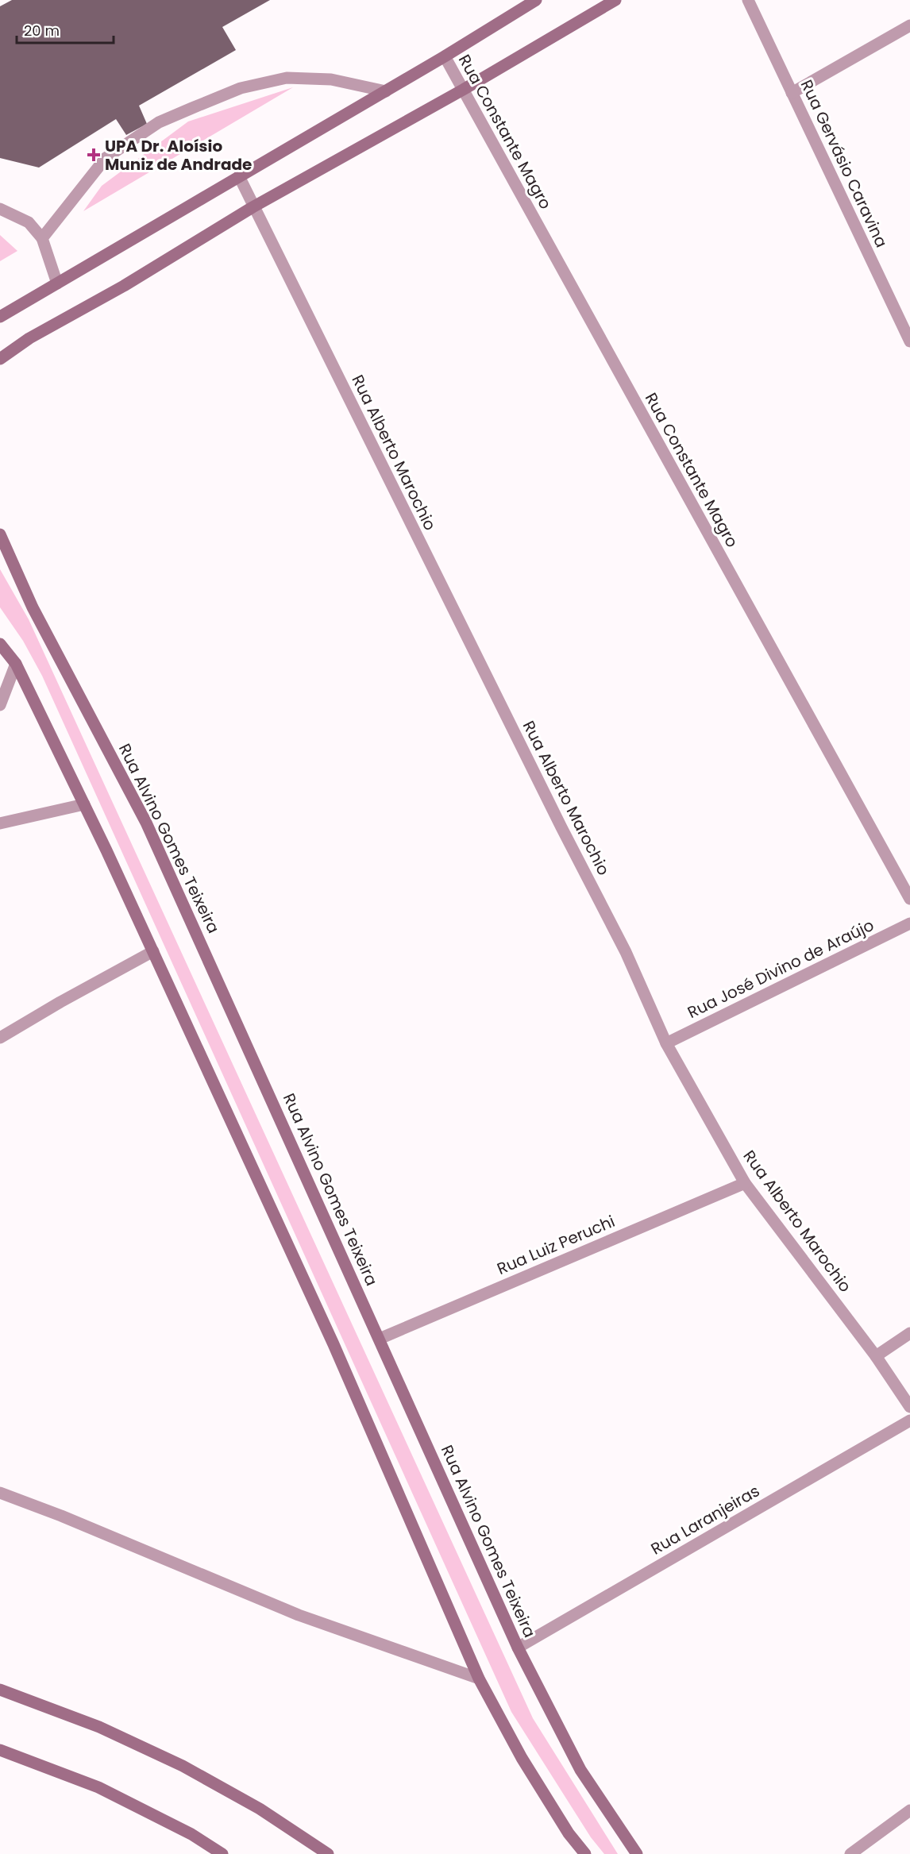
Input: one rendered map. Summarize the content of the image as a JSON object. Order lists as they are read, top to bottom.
{
  "streets": {
    "main road": ["Rua Alvino Gomes Teixeira"],
    "street": [
      "Rua Constante Magro",
      "Rua Gervásio Caravina",
      "Rua Alberto Marochio",
      "Rua José Divino de Araújo",
      "Rua Luiz Peruchi",
      "Rua Laranjeiras"
    ]
  },
  "crossings": [
    ["Rua Alberto Marochio", "Rua José Divino de Araújo"],
    ["Rua Alberto Marochio", "Rua Luiz Peruchi"],
    ["Rua Alvino Gomes Teixeira", "Rua Luiz Peruchi"],
    ["Rua Alvino Gomes Teixeira", "Rua Laranjeiras"]
  ],
  "places": {
    "health": ["UPA Dr. Aloísio Muniz de Andrade"]
  },
  "scale_bar": "20 m"
}
